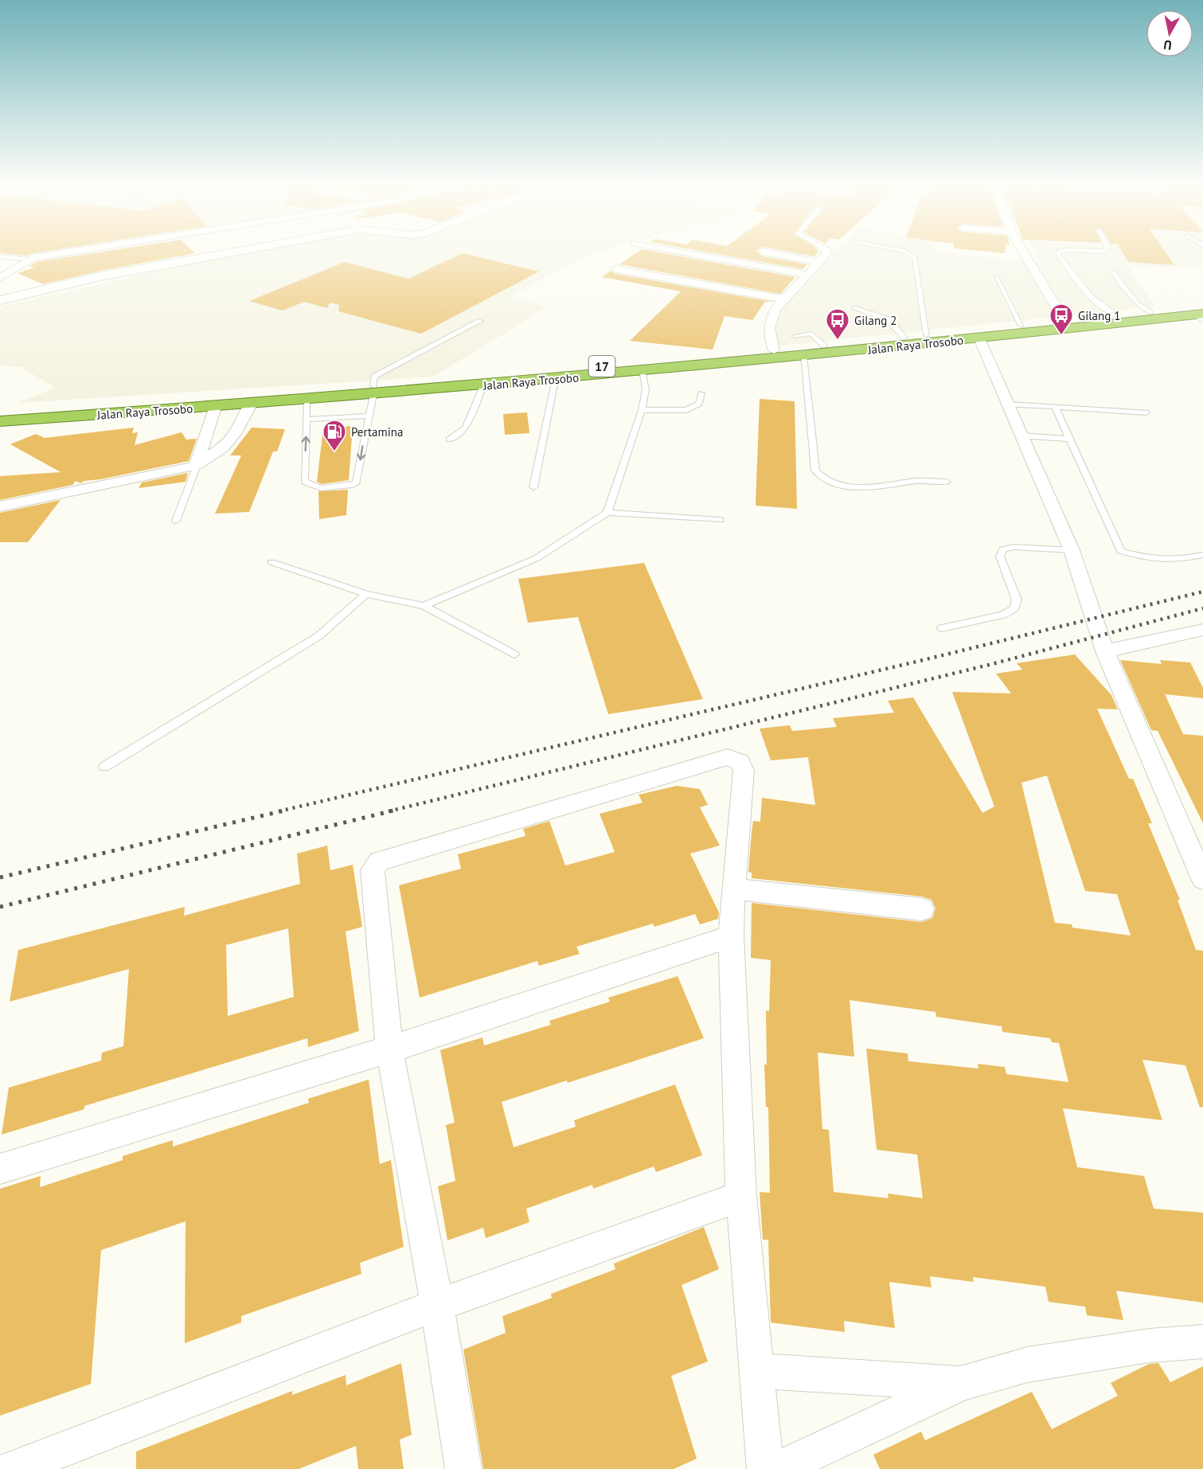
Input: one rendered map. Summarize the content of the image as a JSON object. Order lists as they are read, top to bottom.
{
  "streets": {
    "highway": ["Jalan Raya Trosobo", "17"]
  },
  "places": {
    "bus stop": ["Gilang 1", "Gilang 2"],
    "fuel station": ["Pertamina"]
  },
  "north": "bottom"
}
